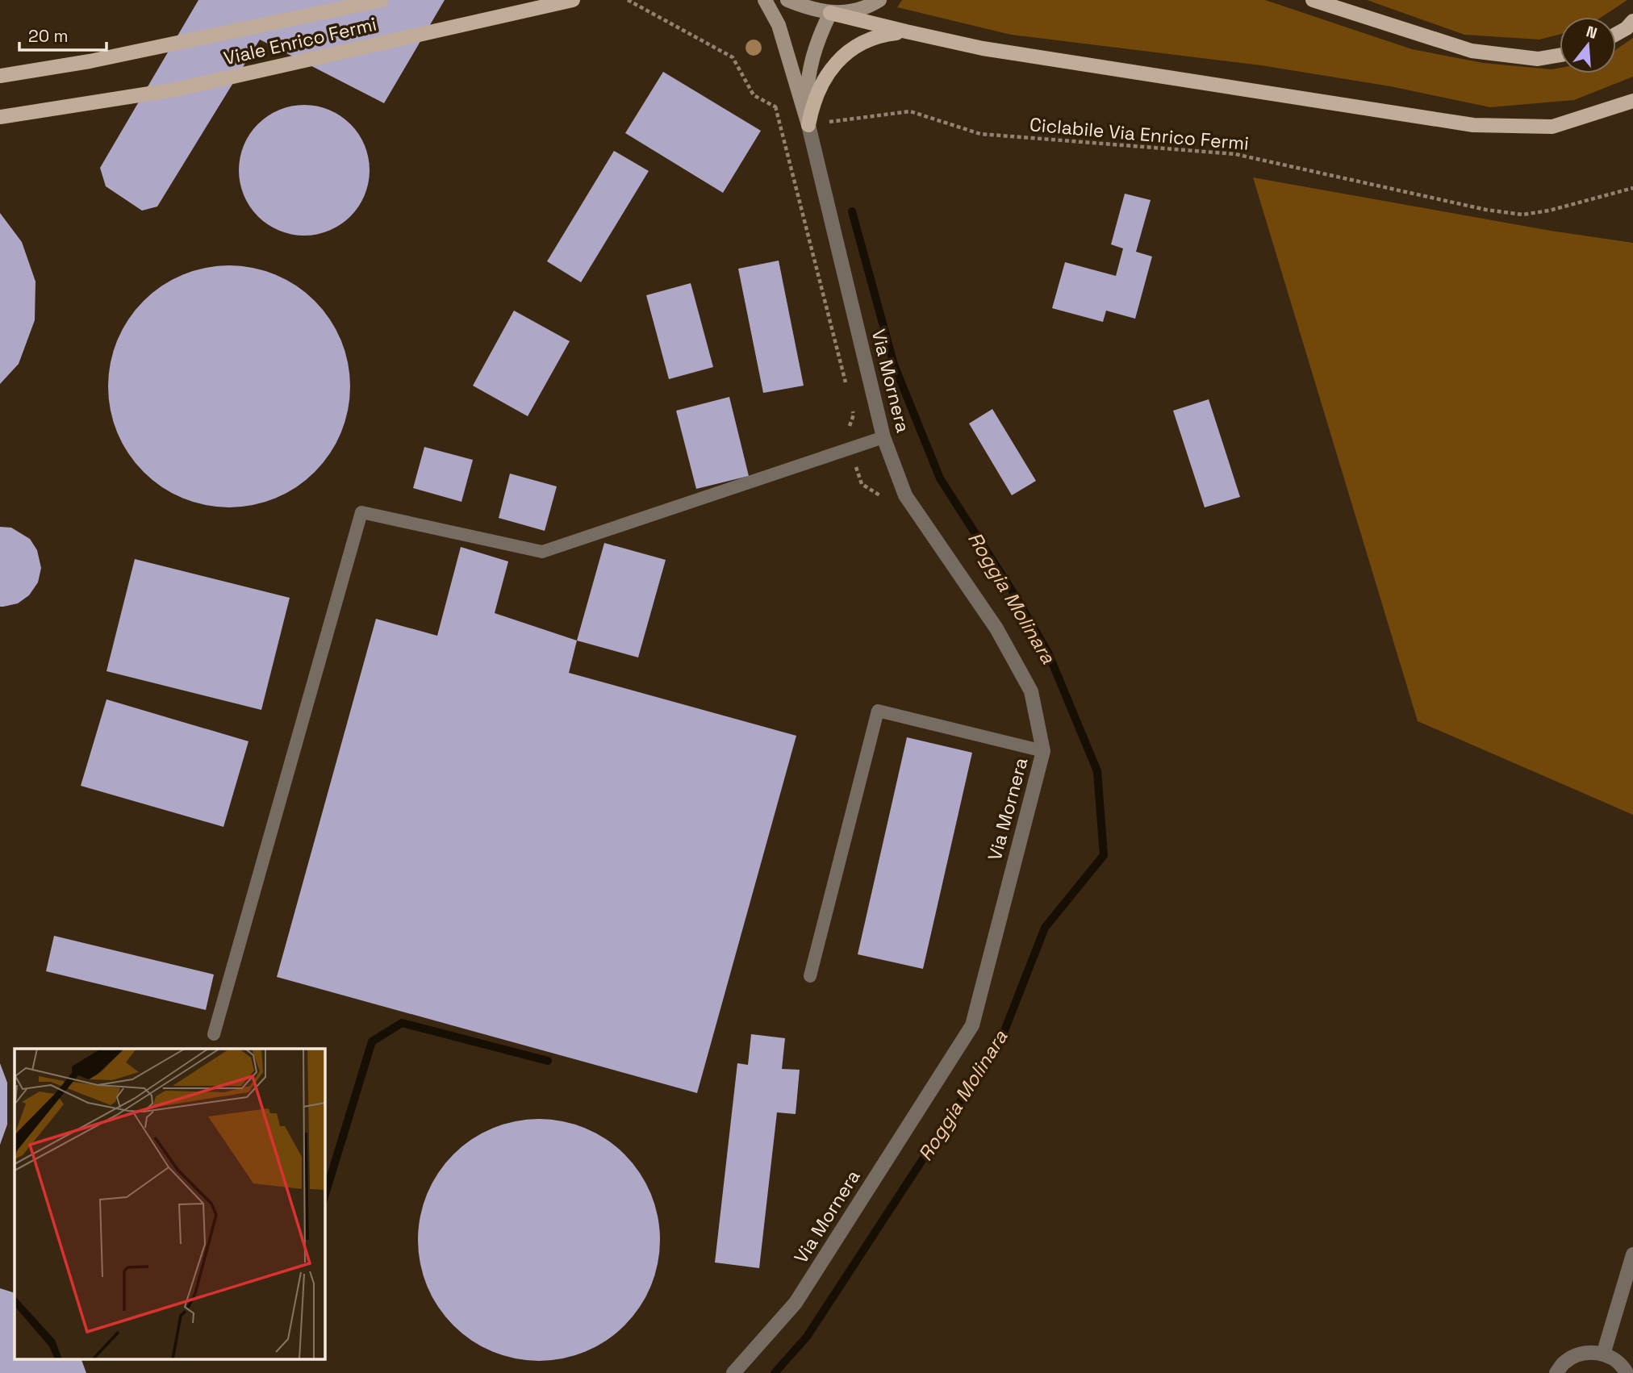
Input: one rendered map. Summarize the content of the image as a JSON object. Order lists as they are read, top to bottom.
{
  "streets": {
    "main road": ["Viale Enrico Fermi"],
    "street": ["Via Mornera"],
    "path": ["Ciclabile Via Enrico Fermi"]
  },
  "crossings": [
    ["Ciclabile Via Enrico Fermi", "Via Mornera"]
  ],
  "water": ["Roggia Molinara"],
  "scale_bar": "20 m",
  "north": "top"
}
